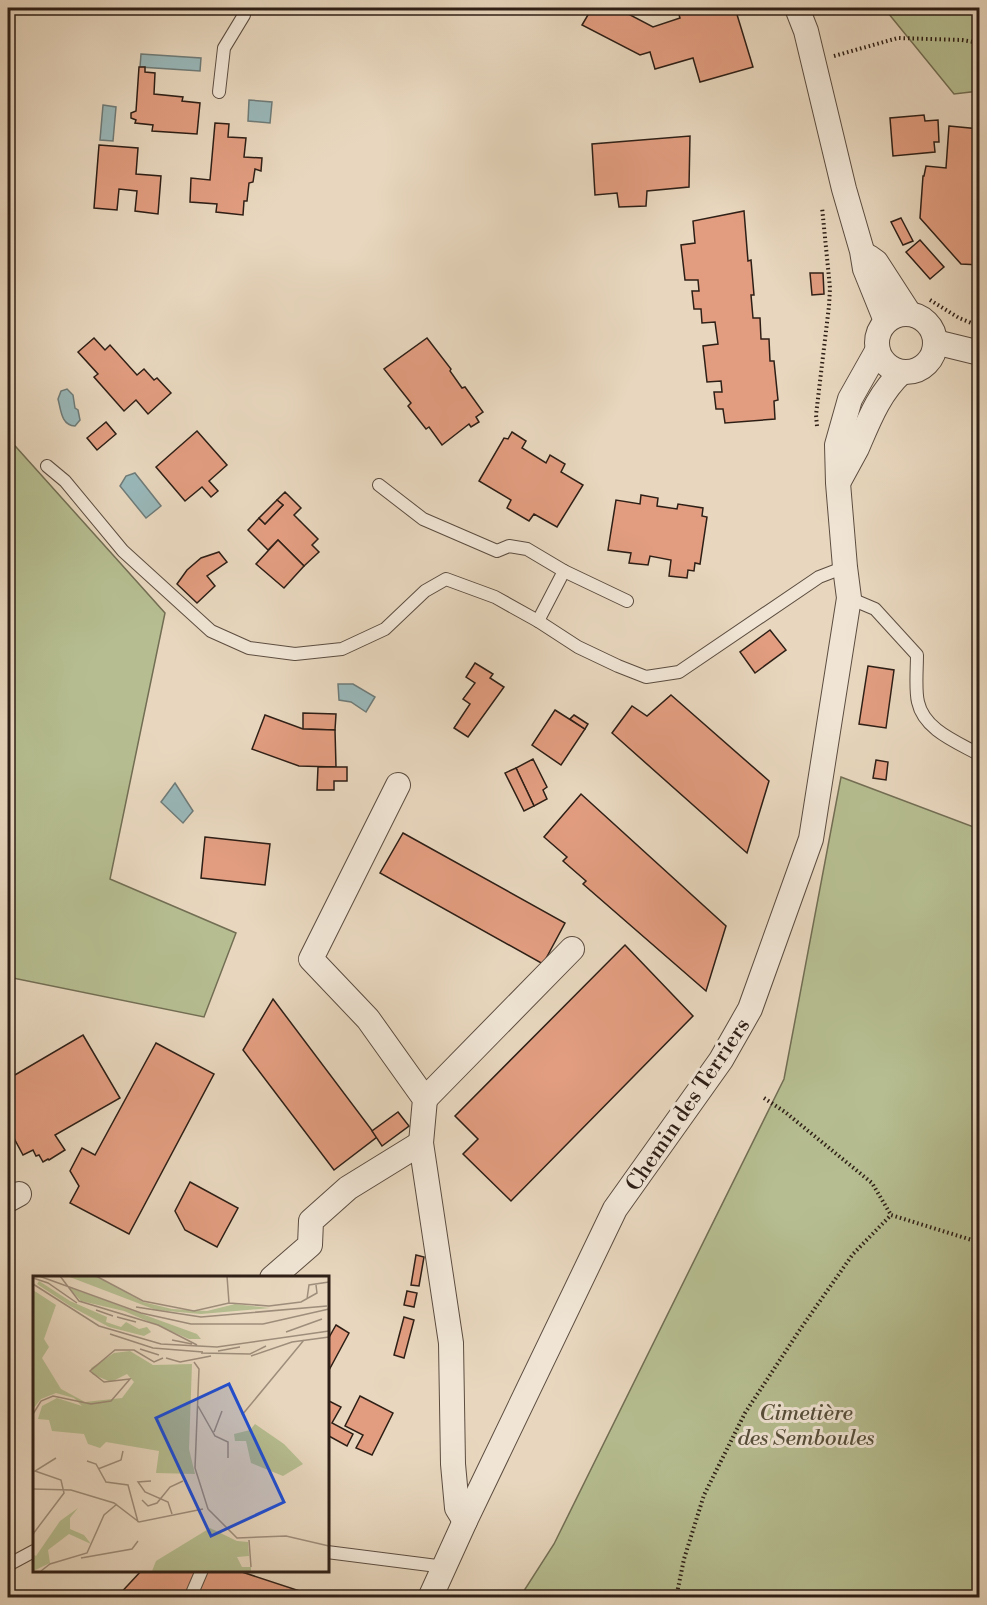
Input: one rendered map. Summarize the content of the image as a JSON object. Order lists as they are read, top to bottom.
{
  "streets": {
    "street": ["Chemin des Terriers"]
  },
  "parks": ["Cimetière des Semboules"]
}
